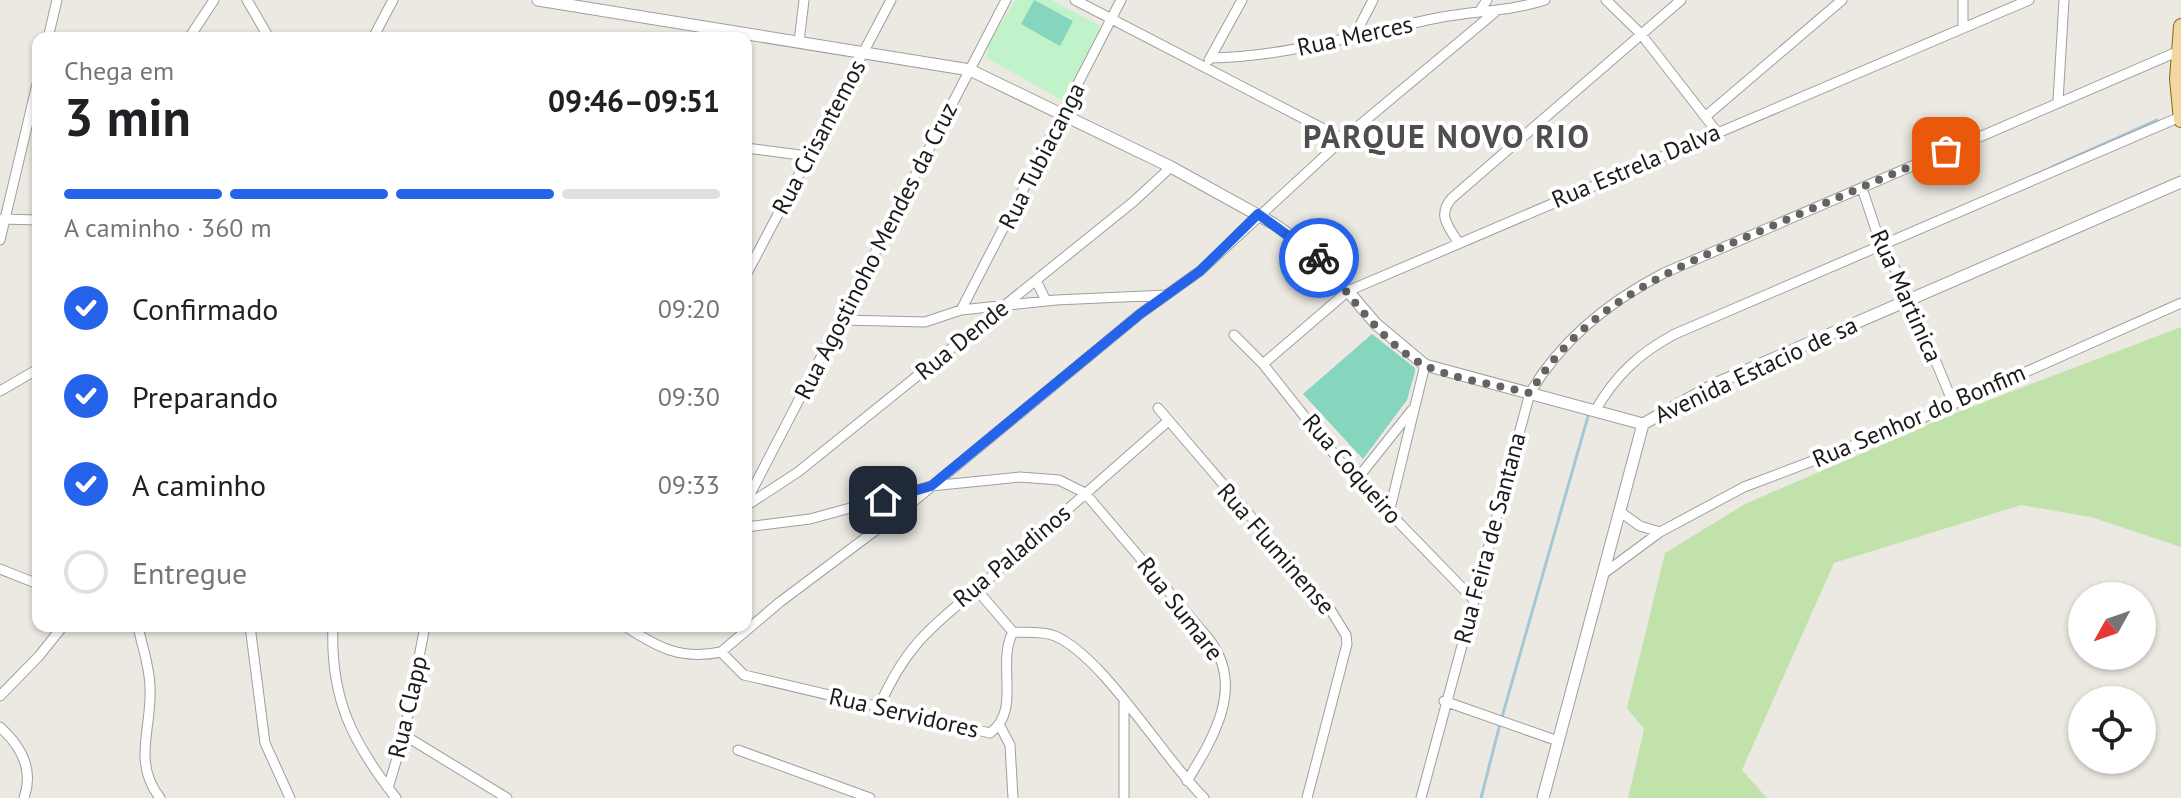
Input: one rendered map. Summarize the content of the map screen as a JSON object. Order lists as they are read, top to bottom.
{
  "streets": {
    "street": [
      "Rua Merces",
      "Rua Crisantemos",
      "Rua Tubiacanga",
      "Rua Estrela Dalva",
      "Rua Agostinoho Mendes da Cruz",
      "Rua Martinica",
      "Rua Dende",
      "Avenida Estacio de sa",
      "Rua Senhor do Bonfim",
      "Rua Coqueiro",
      "Rua Feira de Santana",
      "Rua Fluminense",
      "Rua Paladinos",
      "Rua Sumare",
      "Rua Clapp",
      "Rua Servidores"
    ]
  },
  "crossings": [
    ["Rua Estrela Dalva", "Rua Coqueiro"],
    ["Rua Martinica", "Avenida Estacio de sa"],
    ["Rua Martinica", "Rua Senhor do Bonfim"],
    ["Rua Martinica", "Rua Feira de Santana"],
    ["Avenida Estacio de sa", "Rua Senhor do Bonfim"],
    ["Rua Coqueiro", "Rua Feira de Santana"],
    ["Rua Fluminense", "Rua Paladinos"],
    ["Rua Paladinos", "Rua Sumare"],
    ["Rua Paladinos", "Rua Servidores"]
  ],
  "districts": ["PARQUE NOVO RIO"],
  "north": "bottom left",
  "page": {
    "heading": ["3 min", "Chega em", "09:46–09:51"],
    "bar": "A caminho · 360 m",
    "list": [
      ["Confirmado", "09:20"],
      ["Preparando", "09:30"],
      ["A caminho", "09:33"],
      "Entregue"
    ]
  }
}
